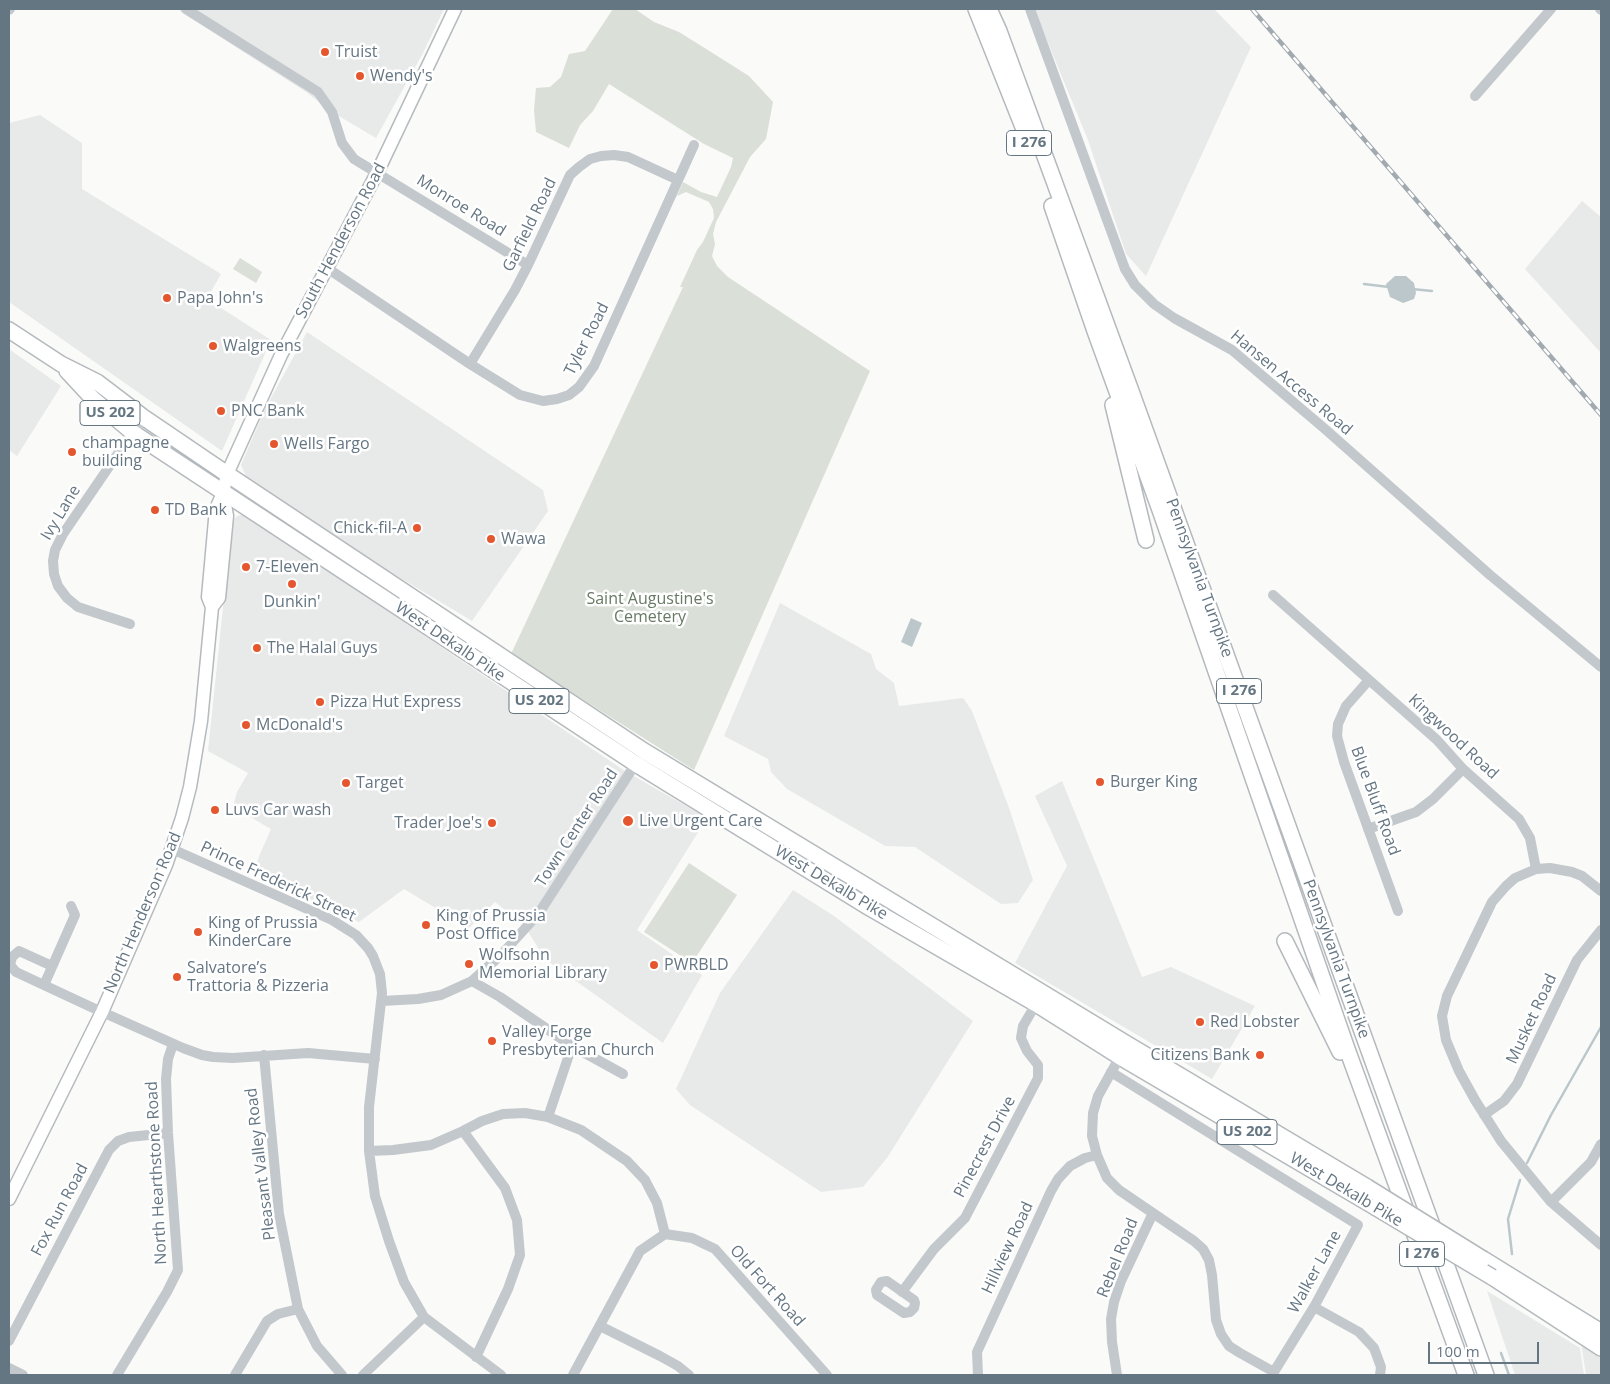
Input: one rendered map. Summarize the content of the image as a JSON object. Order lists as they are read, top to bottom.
{
  "streets": {
    "highway": [
      "I 276",
      "US 202",
      "Pennsylvania Turnpike",
      "West Dekalb Pike"
    ],
    "main road": ["South Henderson Road", "North Henderson Road"],
    "street": [
      "Monroe Road",
      "Garfield Road",
      "Tyler Road",
      "Hansen Access Road",
      "Ivy Lane",
      "Kingwood Road",
      "Blue Bluff Road",
      "Town Center Road",
      "Prince Frederick Street",
      "Musket Road",
      "Pinecrest Drive",
      "Pleasant Valley Road",
      "North Hearthstone Road",
      "Fox Run Road",
      "Hillview Road",
      "Rebel Road",
      "Walker Lane",
      "Old Fort Road"
    ]
  },
  "crossings": [
    ["Monroe Road", "Garfield Road"],
    ["Monroe Road", "South Henderson Road"],
    ["Garfield Road", "Tyler Road"],
    ["South Henderson Road", "Tyler Road"],
    ["South Henderson Road", "West Dekalb Pike"],
    ["South Henderson Road", "North Henderson Road"],
    ["Ivy Lane", "West Dekalb Pike"],
    ["West Dekalb Pike", "Town Center Road"],
    ["West Dekalb Pike", "North Henderson Road"],
    ["West Dekalb Pike", "Pinecrest Drive"],
    ["Kingwood Road", "Blue Bluff Road"],
    ["Town Center Road", "Prince Frederick Street"],
    ["Prince Frederick Street", "North Henderson Road"],
    ["North Hearthstone Road", "Fox Run Road"]
  ],
  "parks": ["Saint Augustine's Cemetery"],
  "places": [
    "Truist",
    "Wendy's",
    "Papa John's",
    "Walgreens",
    "PNC Bank",
    "Wells Fargo",
    "champagne building",
    "TD Bank",
    "Chick-fil-A",
    "Wawa",
    "7-Eleven",
    "Dunkin'",
    "The Halal Guys",
    "Pizza Hut Express",
    "McDonald's",
    "Burger King",
    "Target",
    "Luvs Car wash",
    "Live Urgent Care",
    "Trader Joe's",
    "King of Prussia Post Office",
    "King of Prussia KinderCare",
    "Wolfsohn Memorial Library",
    "PWRBLD",
    "Salvatore’s Trattoria & Pizzeria",
    "Red Lobster",
    "Valley Forge Presbyterian Church",
    "Citizens Bank"
  ],
  "scale_bar": "100 m"
}
